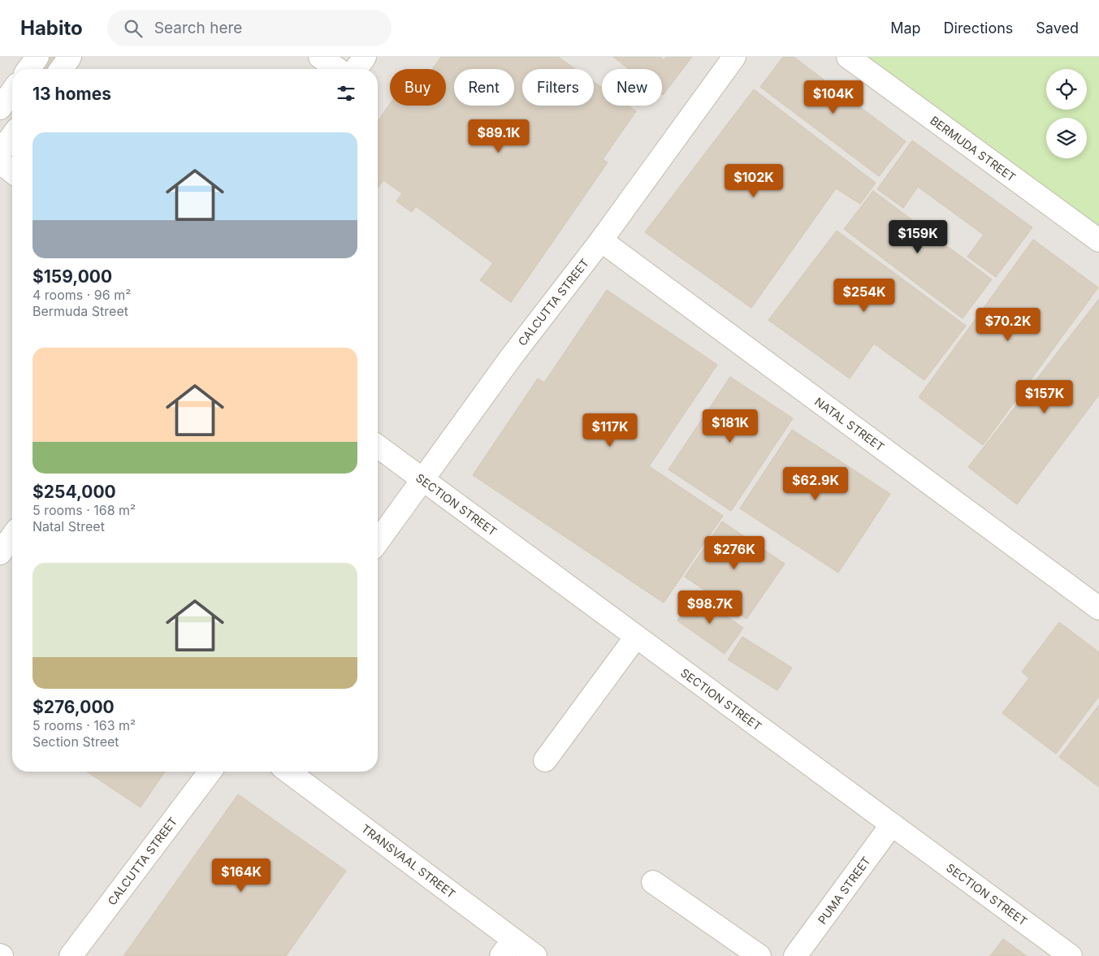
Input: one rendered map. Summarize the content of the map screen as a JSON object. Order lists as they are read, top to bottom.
{
  "streets": {
    "street": [
      "BERMUDA STREET",
      "CALCUTTA STREET",
      "NATAL STREET",
      "SECTION STREET",
      "TRANSVAAL STREET",
      "PUMA STREET"
    ]
  },
  "crossings": [
    ["CALCUTTA STREET", "NATAL STREET"],
    ["CALCUTTA STREET", "SECTION STREET"],
    ["SECTION STREET", "PUMA STREET"]
  ],
  "page": {
    "header": "Habito",
    "search": "Search here",
    "nav": ["Map", "Directions", "Saved"],
    "chip": [
      "Buy",
      "Rent",
      "Filters",
      "New"
    ],
    "heading": "13 homes",
    "price": [
      "$104K",
      "$89.1K",
      "$102K",
      "$159K",
      "$254K",
      "$70.2K",
      "$157K",
      "$181K",
      "$117K",
      "$62.9K",
      "$276K",
      "$98.7K",
      "$164K"
    ],
    "list": [
      {
        "name": "$159,000",
        "note": "4 rooms · 96 m² · Bermuda Street"
      },
      {
        "name": "$254,000",
        "note": "5 rooms · 168 m² · Natal Street"
      },
      {
        "name": "$276,000",
        "note": "5 rooms · 163 m² · Section Street"
      }
    ]
  }
}
